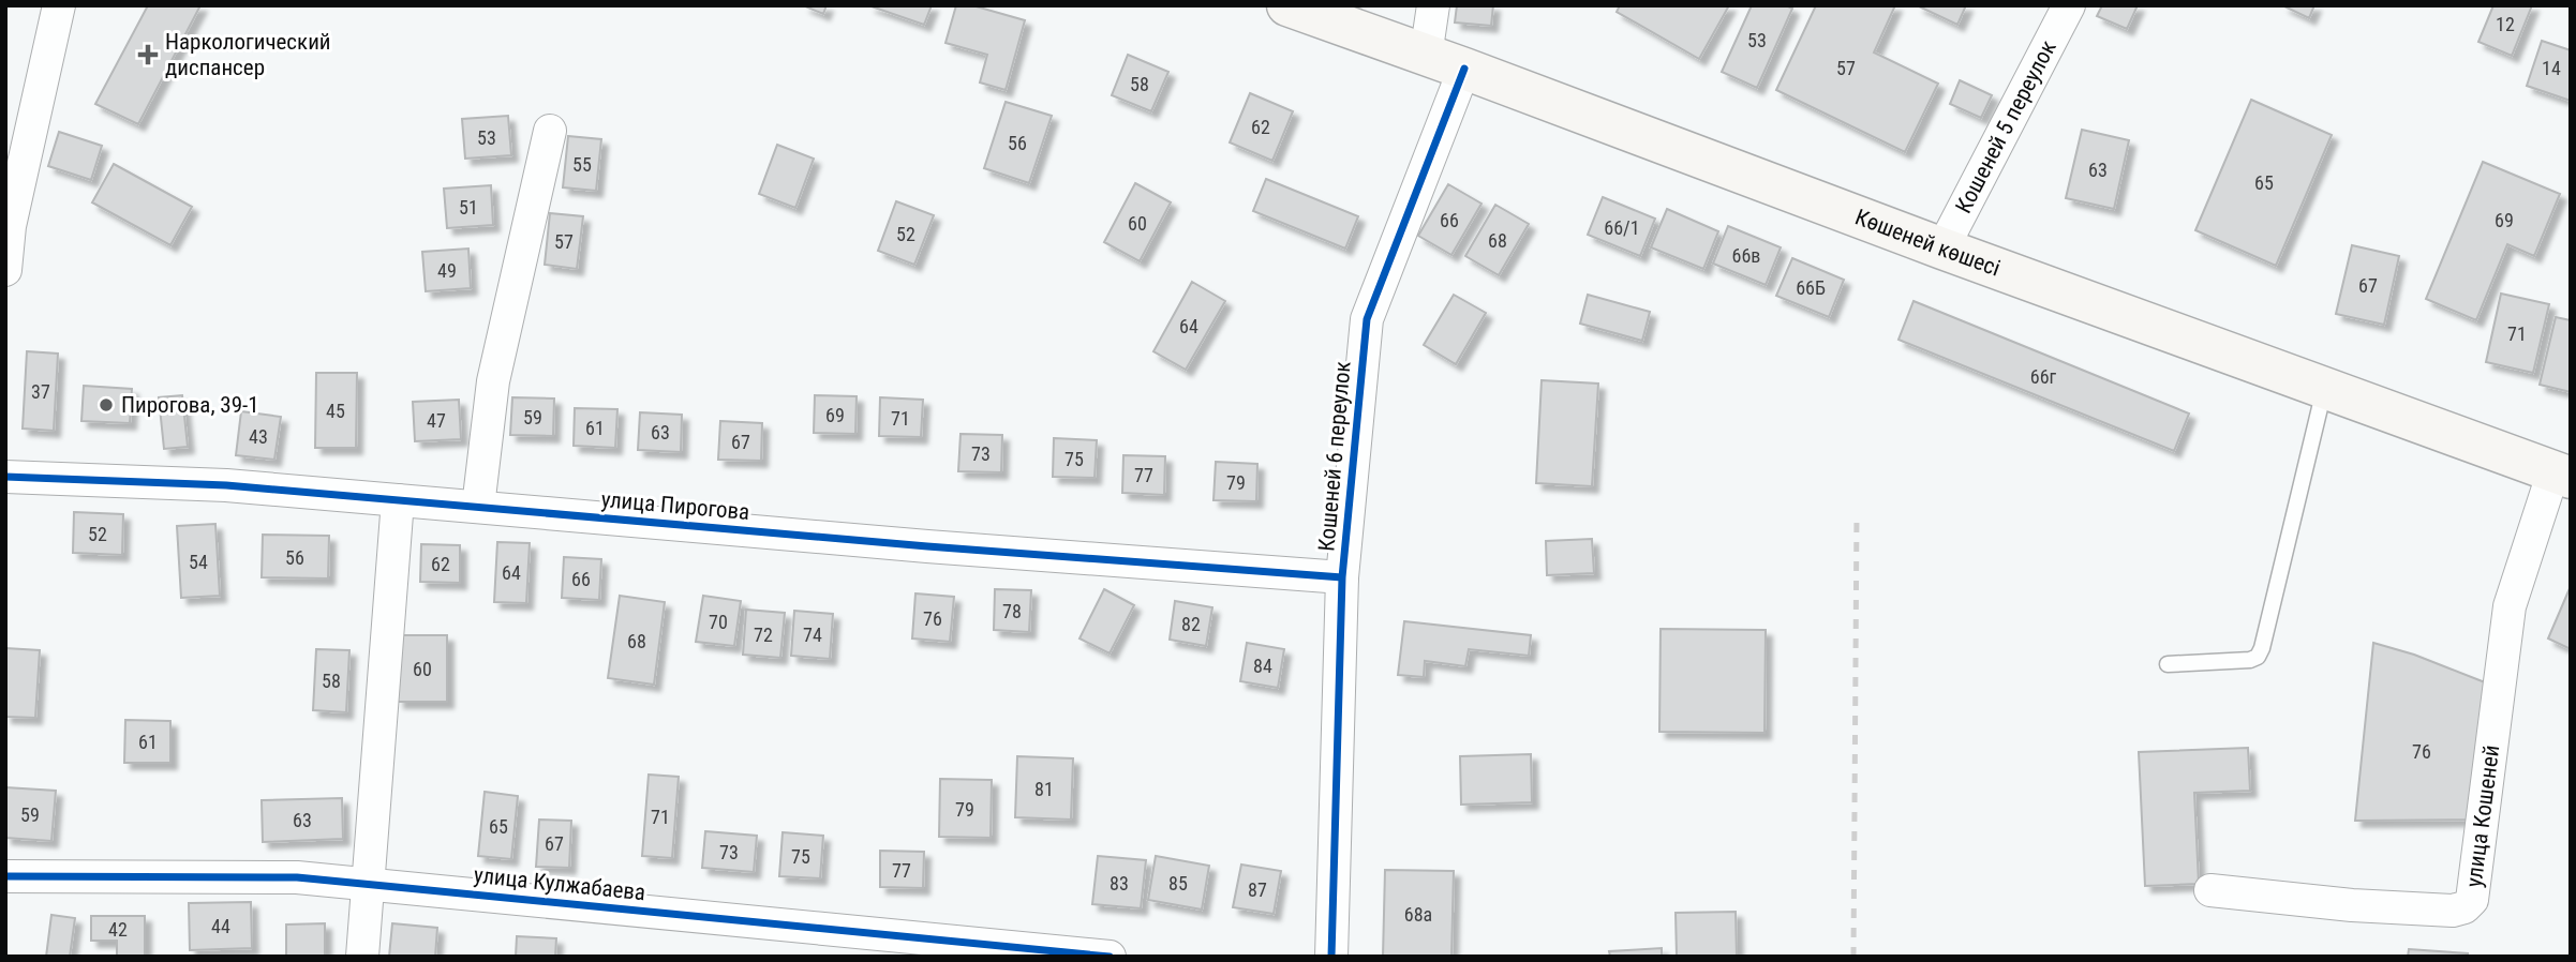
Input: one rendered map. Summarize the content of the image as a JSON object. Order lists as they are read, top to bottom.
{
  "streets": {
    "main road": ["Көшеней көшесі"],
    "street": [
      "Кошеней 5 переулок",
      "Кошеней 6 переулок",
      "улица Пирогова",
      "улица Кошеней",
      "улица Кулжабаева"
    ]
  },
  "crossings": [
    ["Кошеней 5 переулок", "Көшеней көшесі"],
    ["Көшеней көшесі", "Кошеней 6 переулок"],
    ["Көшеней көшесі", "улица Кошеней"],
    ["Кошеней 6 переулок", "улица Пирогова"]
  ],
  "places": {
    "health": ["Наркологический диспансер"],
    "other": ["Пирогова, 39-1"]
  },
  "house_numbers": [
    "12",
    "53",
    "57",
    "14",
    "58",
    "62",
    "53",
    "56",
    "55",
    "63",
    "65",
    "51",
    "66",
    "69",
    "60",
    "66/1",
    "52",
    "68",
    "57",
    "66в",
    "49",
    "67",
    "66Б",
    "64",
    "71",
    "66г",
    "37",
    "45",
    "69",
    "59",
    "71",
    "47",
    "61",
    "63",
    "43",
    "67",
    "73",
    "75",
    "77",
    "79",
    "52",
    "56",
    "54",
    "62",
    "64",
    "66",
    "78",
    "76",
    "70",
    "82",
    "72",
    "74",
    "68",
    "84",
    "60",
    "58",
    "61",
    "76",
    "81",
    "79",
    "59",
    "71",
    "63",
    "65",
    "67",
    "73",
    "75",
    "77",
    "83",
    "85",
    "87",
    "68а",
    "44",
    "42"
  ]
}
